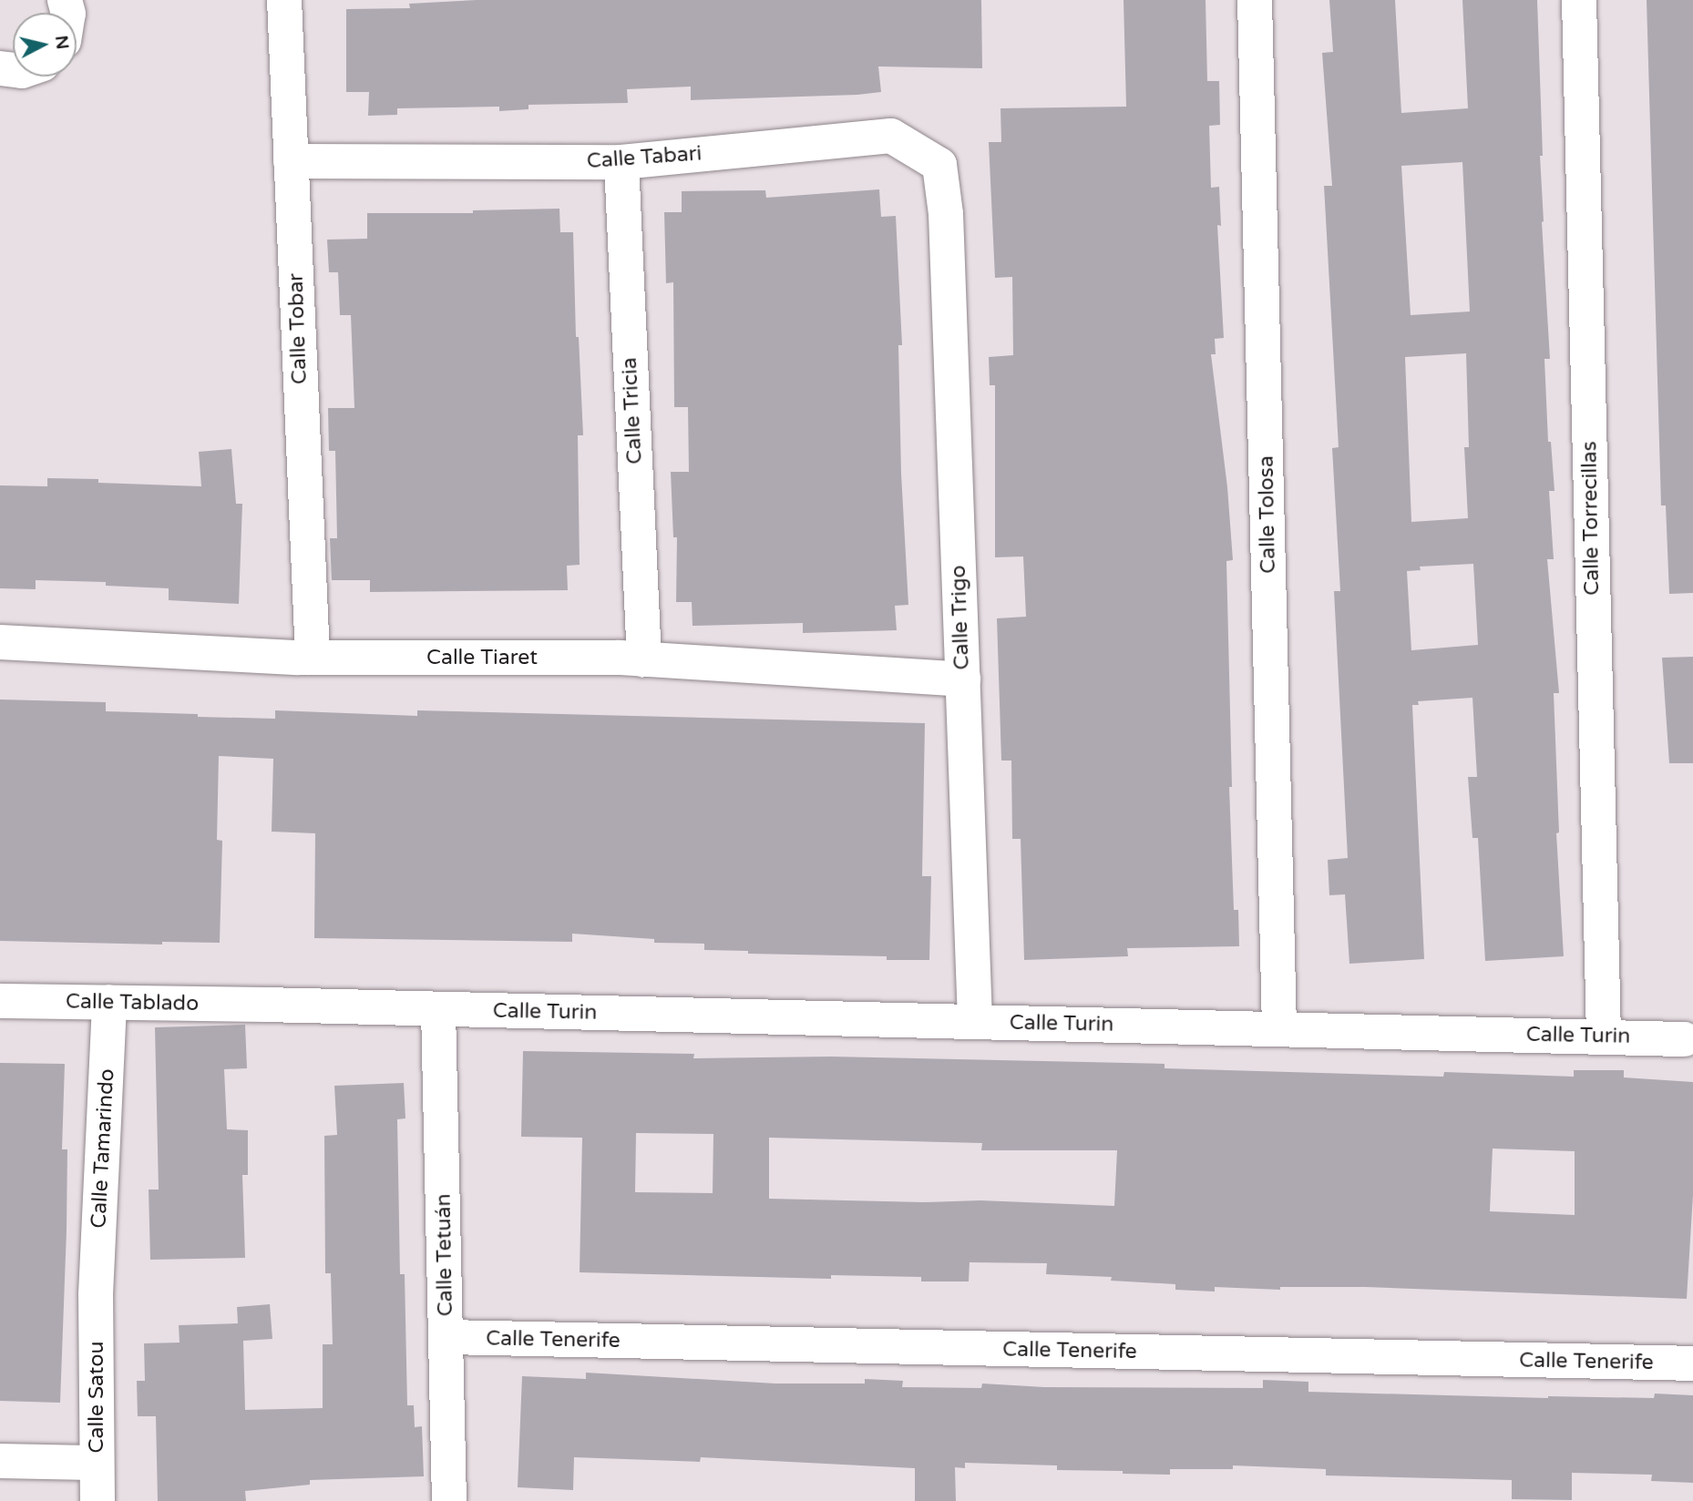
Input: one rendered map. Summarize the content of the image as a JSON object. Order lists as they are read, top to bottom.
{
  "streets": {
    "street": [
      "Calle Tabari",
      "Calle Tobar",
      "Calle Tricia",
      "Calle Tolosa",
      "Calle Torrecillas",
      "Calle Trigo",
      "Calle Tiaret",
      "Calle Tablado",
      "Calle Turin",
      "Calle Tamarindo",
      "Calle Tetuán",
      "Calle Tenerife",
      "Calle Satou"
    ]
  },
  "crossings": [
    ["Calle Tabari", "Calle Tobar"],
    ["Calle Tabari", "Calle Tricia"],
    ["Calle Tabari", "Calle Trigo"],
    ["Calle Tobar", "Calle Tiaret"],
    ["Calle Tricia", "Calle Tiaret"],
    ["Calle Tolosa", "Calle Turin"],
    ["Calle Torrecillas", "Calle Turin"],
    ["Calle Trigo", "Calle Tiaret"],
    ["Calle Trigo", "Calle Turin"],
    ["Calle Tablado", "Calle Turin"],
    ["Calle Tablado", "Calle Tamarindo"],
    ["Calle Tablado", "Calle Tetuán"],
    ["Calle Turin", "Calle Tetuán"],
    ["Calle Tamarindo", "Calle Satou"],
    ["Calle Tetuán", "Calle Tenerife"]
  ],
  "north": "right"
}
